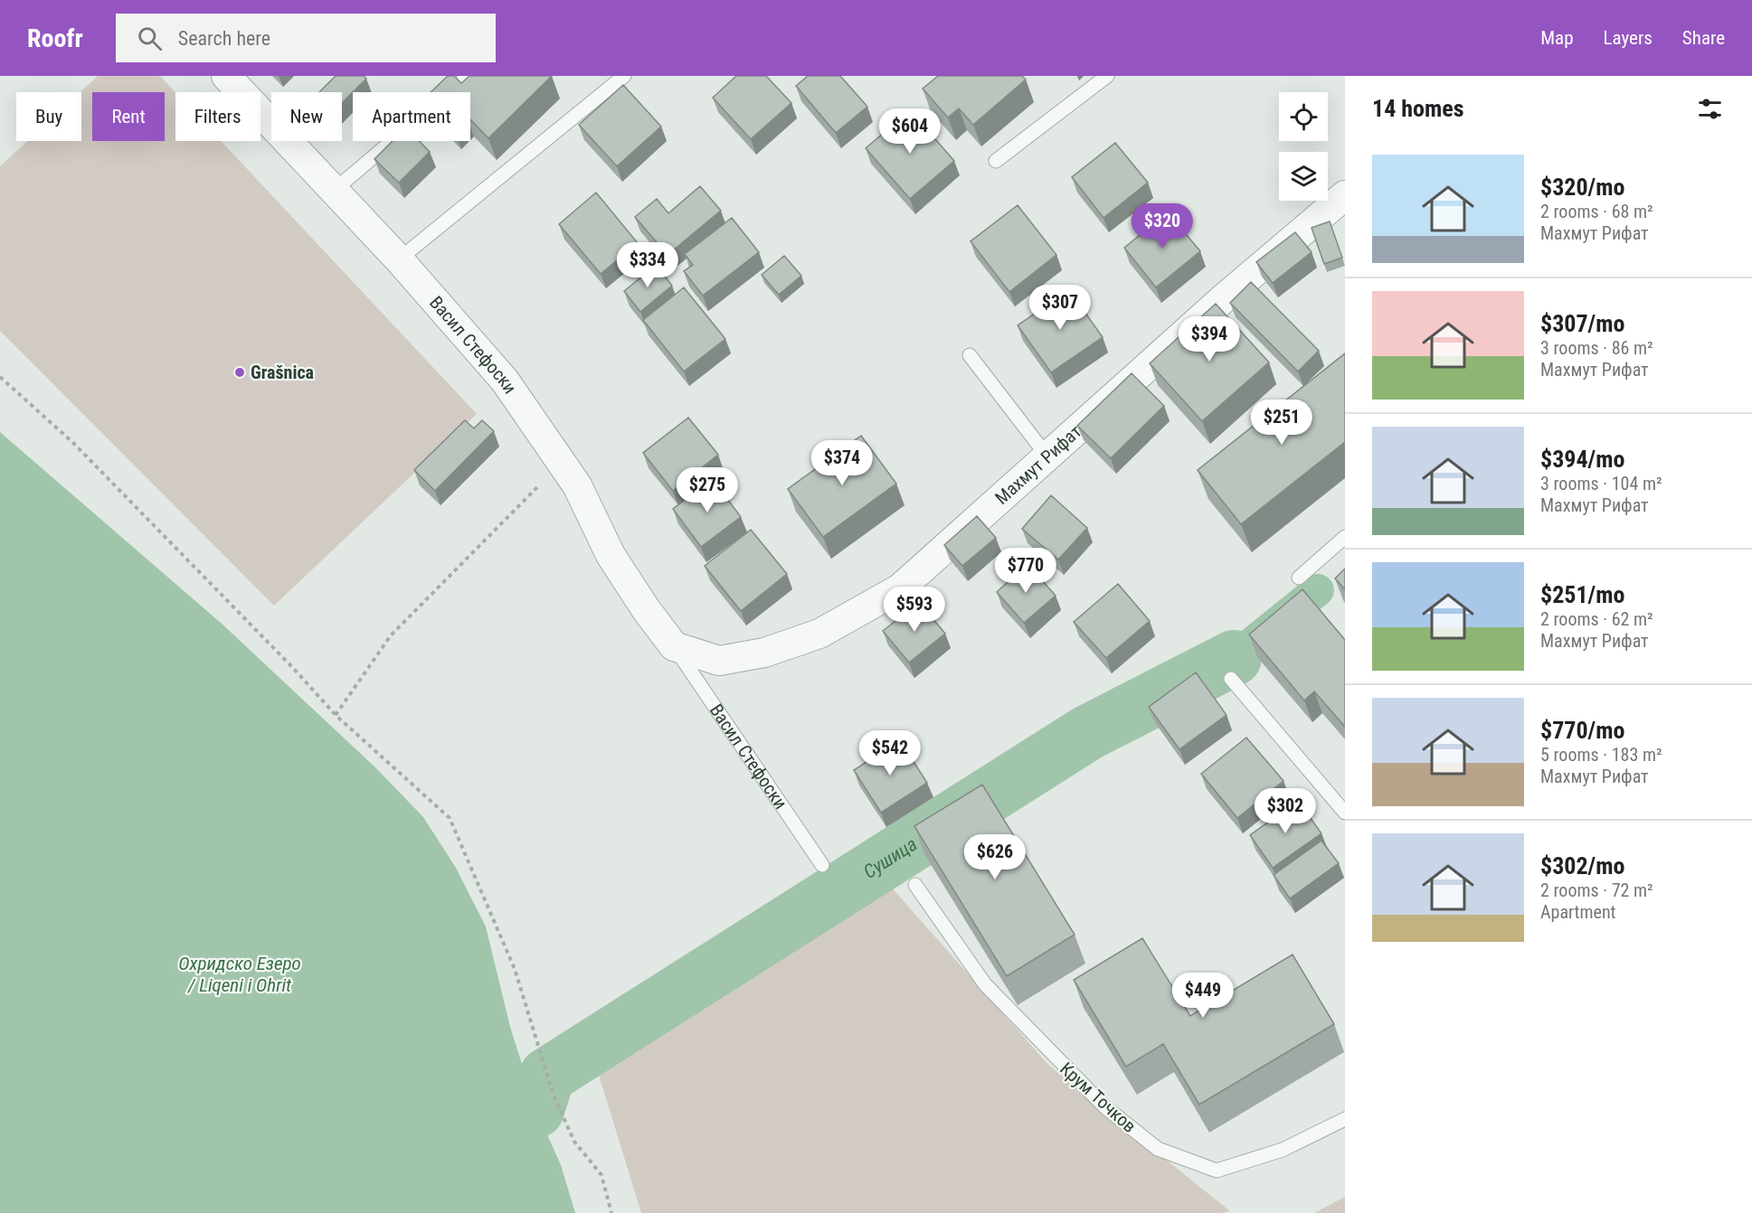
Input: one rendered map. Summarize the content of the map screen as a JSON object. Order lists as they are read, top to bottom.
{
  "streets": {
    "street": ["Васил Стефоски", "Махмут Рифат"],
    "lane": ["Крум Точков"]
  },
  "crossings": [
    ["Васил Стефоски", "Махмут Рифат"]
  ],
  "water": ["Сушица", "Охридско Езеро / Liqeni i Ohrit"],
  "places": ["Grašnica"],
  "page": {
    "header": "Roofr",
    "search": "Search here",
    "nav": ["Map", "Layers", "Share"],
    "heading": "14 homes",
    "chip": [
      "Buy",
      "Rent",
      "Filters",
      "New",
      "Apartment"
    ],
    "price": [
      "$604",
      "$320",
      "$334",
      "$307",
      "$394",
      "$251",
      "$374",
      "$275",
      "$770",
      "$593",
      "$542",
      "$302",
      "$626",
      "$449"
    ],
    "list": [
      {
        "name": "$320/mo",
        "note": "2 rooms · 68 m² · Махмут Рифат"
      },
      {
        "name": "$307/mo",
        "note": "3 rooms · 86 m² · Махмут Рифат"
      },
      {
        "name": "$394/mo",
        "note": "3 rooms · 104 m² · Махмут Рифат"
      },
      {
        "name": "$251/mo",
        "note": "2 rooms · 62 m² · Махмут Рифат"
      },
      {
        "name": "$770/mo",
        "note": "5 rooms · 183 m² · Махмут Рифат"
      },
      {
        "name": "$302/mo",
        "note": "2 rooms · 72 m² · Apartment"
      }
    ]
  }
}
